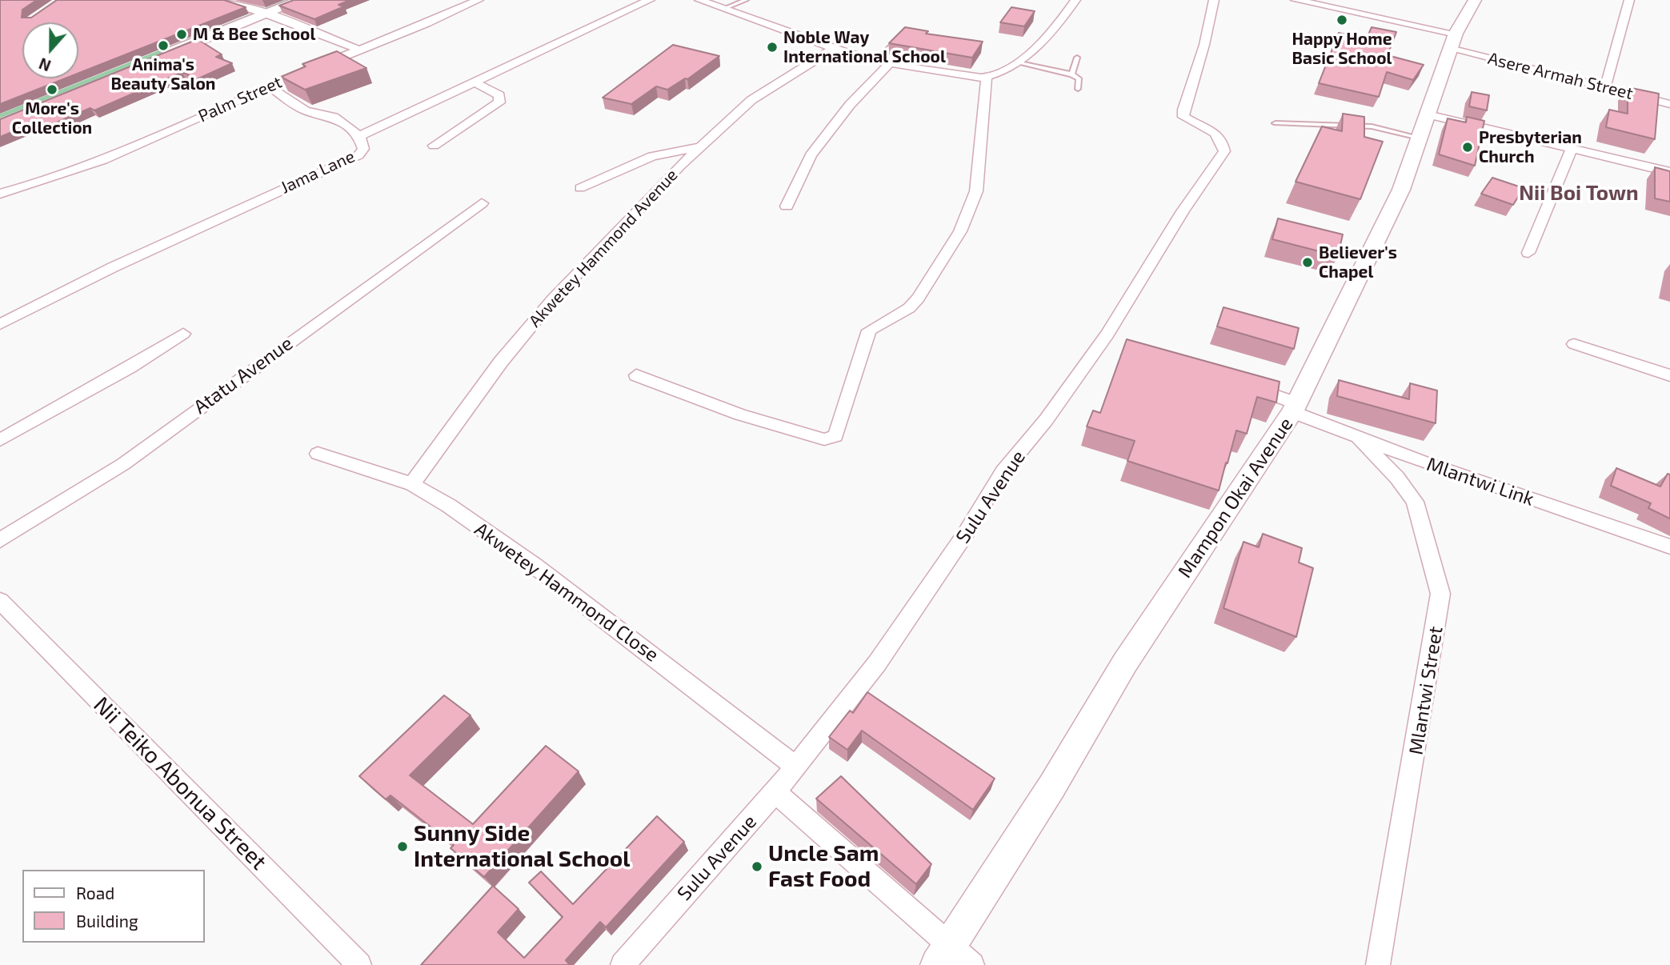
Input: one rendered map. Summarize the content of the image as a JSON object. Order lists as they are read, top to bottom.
{
  "streets": {
    "street": [
      "Asere Armah Street",
      "Palm Street",
      "Jama Lane",
      "Akwetey Hammond Avenue",
      "Atatu Avenue",
      "Mlantwi Link",
      "Sulu Avenue",
      "Mampon Okai Avenue",
      "Akwetey Hammond Close",
      "Mlantwi Street",
      "Nii Teiko Abonua Street"
    ]
  },
  "crossings": [
    ["Asere Armah Street", "Mampon Okai Avenue"],
    ["Akwetey Hammond Avenue", "Akwetey Hammond Close"],
    ["Mlantwi Link", "Mampon Okai Avenue"],
    ["Mlantwi Link", "Mlantwi Street"],
    ["Sulu Avenue", "Akwetey Hammond Close"]
  ],
  "districts": ["Nii Boi Town"],
  "places": [
    "Happy Home Basic School",
    "M & Bee School",
    "Anima's Beauty Salon",
    "Noble Way International School",
    "More's Collection",
    "Presbyterian Church",
    "Believer's Chapel",
    "Sunny Side International School",
    "Uncle Sam Fast Food"
  ],
  "legend": ["Road", "Building"],
  "north": "bottom"
}
